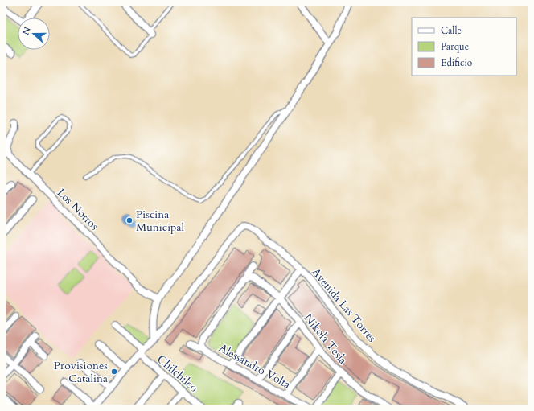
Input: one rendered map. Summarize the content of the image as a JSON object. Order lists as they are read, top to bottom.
{
  "streets": {
    "street": [
      "Los Notros",
      "Avenida Las Torres",
      "Nikola Tesla",
      "Alessandro Volta",
      "Chilchilco"
    ]
  },
  "places": ["Piscina Municipal", "Provisiones Catalina"],
  "legend": ["Calle", "Parque", "Edificio"],
  "north": "left"
}
